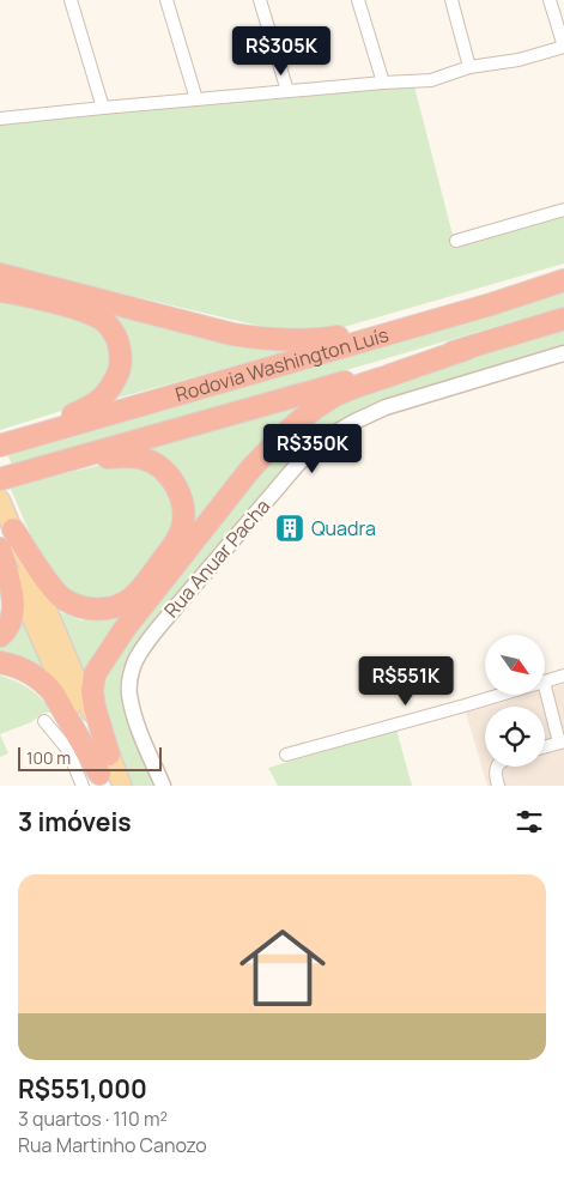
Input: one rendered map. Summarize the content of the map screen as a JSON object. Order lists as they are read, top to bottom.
{
  "streets": {
    "highway": ["Rodovia Washington Luís"],
    "street": ["Rua Anuar Pacha"]
  },
  "places": {
    "building": ["Quadra"]
  },
  "scale_bar": "100 m",
  "north": "bottom right",
  "page": {
    "price": ["R$305K", "R$350K", "R$551K"],
    "scale": "100 m",
    "heading": "3 imóveis",
    "list": [
      {
        "name": "R$551,000",
        "note": "3 quartos · 110 m² · Rua Martinho Canozo"
      }
    ]
  }
}
